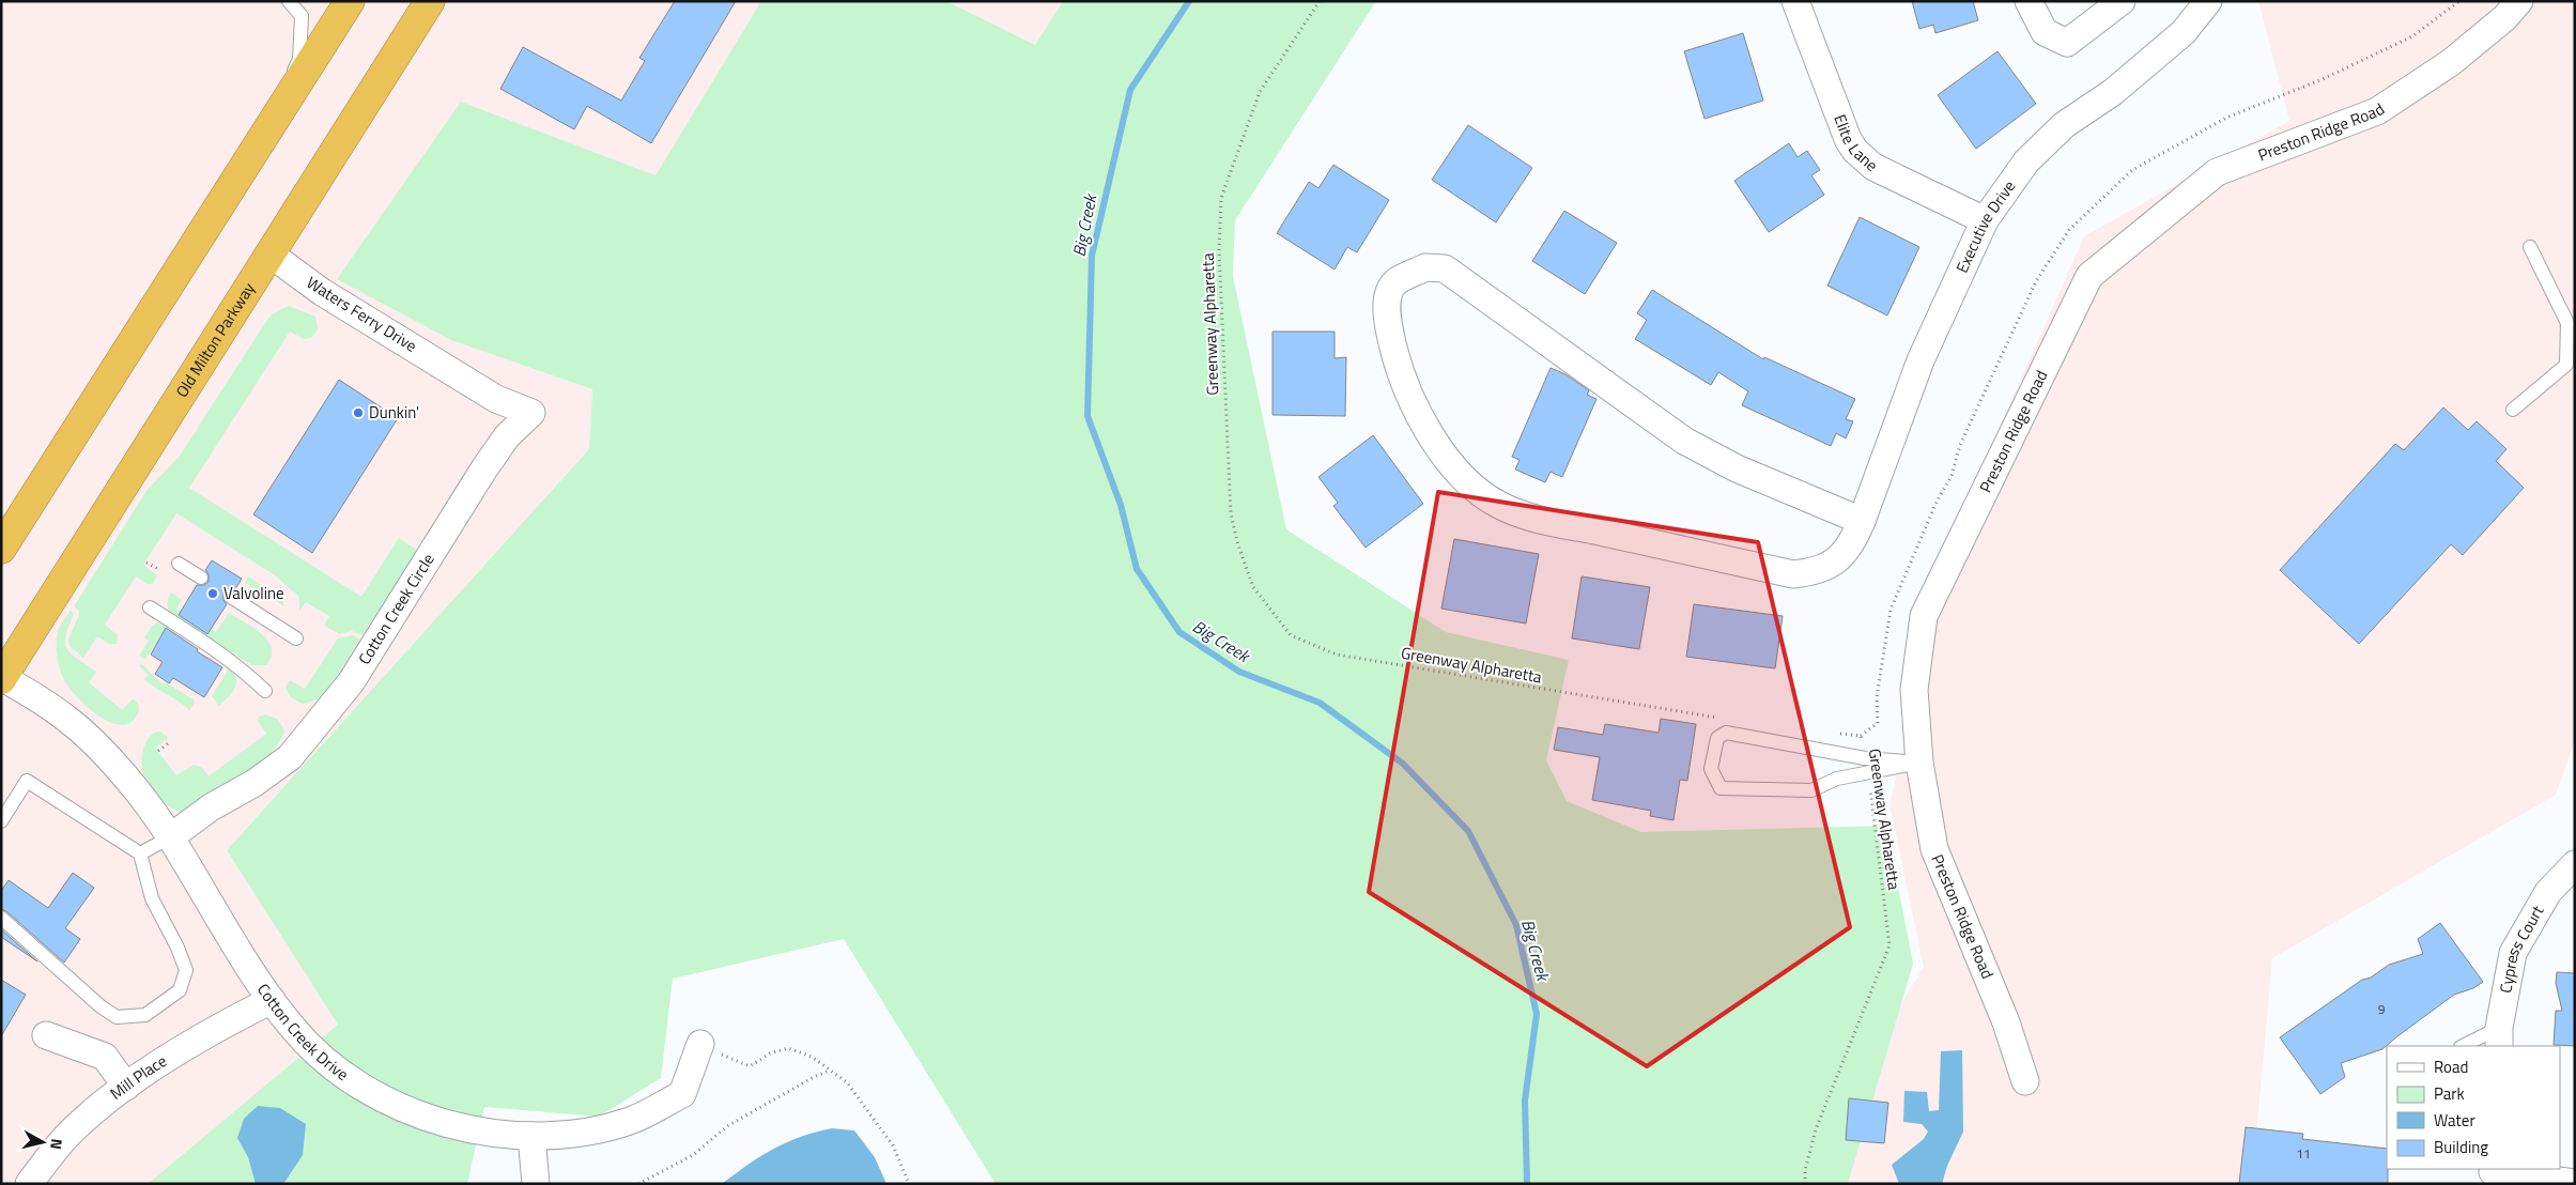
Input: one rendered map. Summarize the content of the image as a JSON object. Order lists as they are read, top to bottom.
{
  "streets": {
    "highway": ["Old Milton Parkway"],
    "street": [
      "Preston Ridge Road",
      "Elite Lane",
      "Executive Drive",
      "Waters Ferry Drive",
      "Cotton Creek Circle",
      "Cypress Court",
      "Cotton Creek Drive",
      "Mill Place"
    ],
    "path": ["Greenway Alpharetta"]
  },
  "crossings": [
    ["Elite Lane", "Executive Drive"],
    ["Waters Ferry Drive", "Old Milton Parkway"],
    ["Waters Ferry Drive", "Cotton Creek Circle"],
    ["Old Milton Parkway", "Cotton Creek Drive"],
    ["Cotton Creek Circle", "Cotton Creek Drive"],
    ["Cotton Creek Drive", "Mill Place"]
  ],
  "water": ["Big Creek"],
  "places": ["Dunkin'", "Valvoline"],
  "house_numbers": ["9", "11"],
  "legend": [
    "Road",
    "Park",
    "Water",
    "Building"
  ],
  "north": "right"
}
